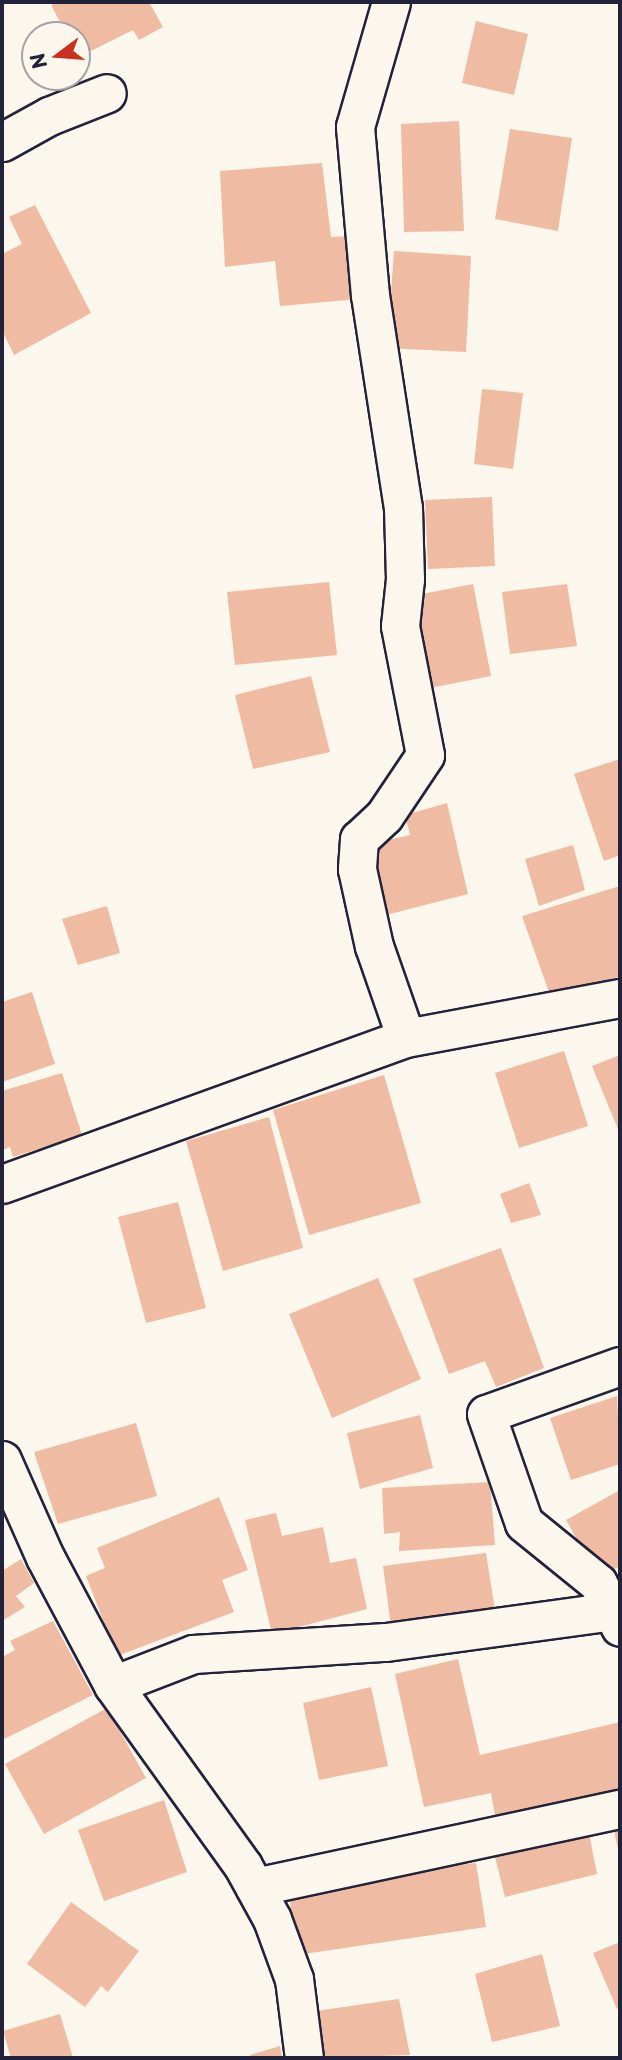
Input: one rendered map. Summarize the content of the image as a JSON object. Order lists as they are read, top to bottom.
{
  "north": "left"
}
